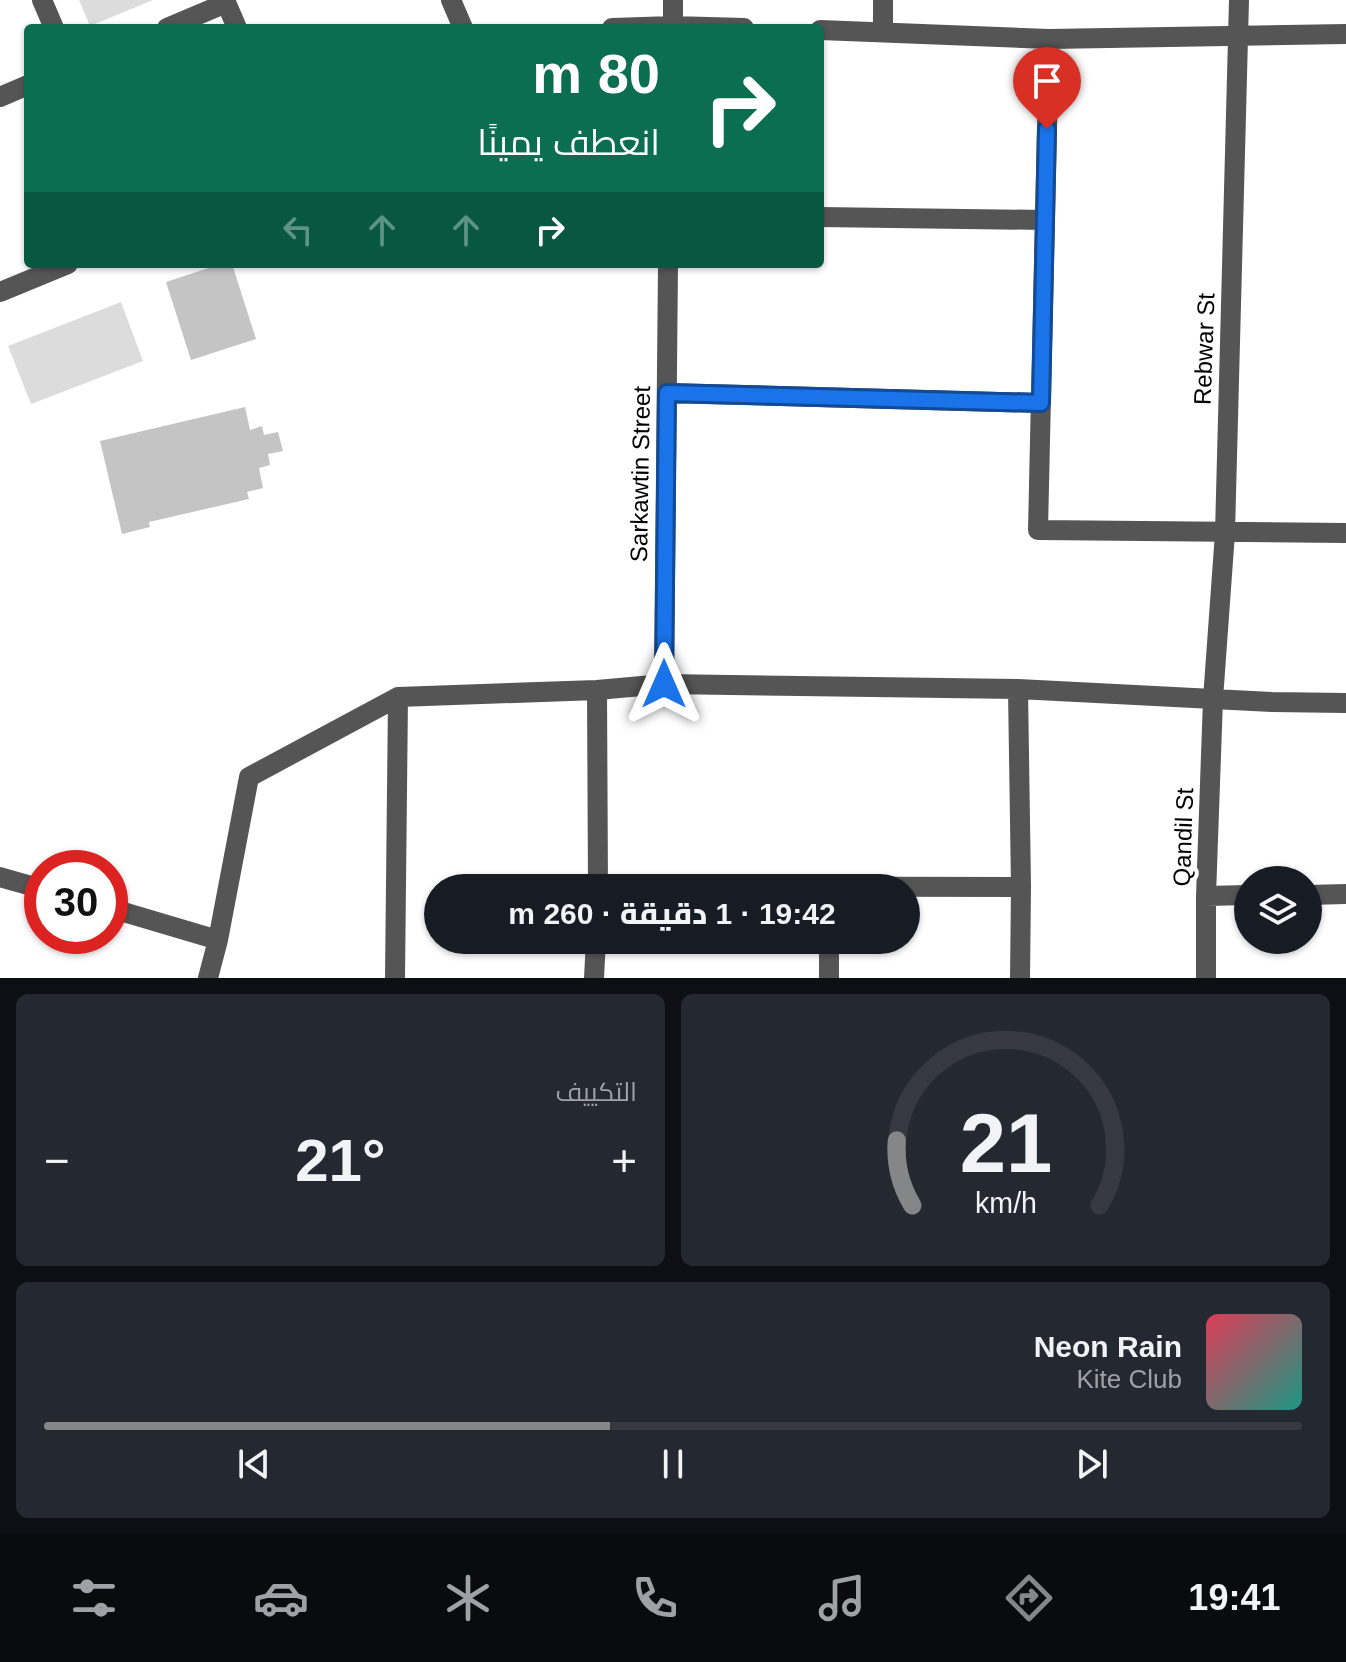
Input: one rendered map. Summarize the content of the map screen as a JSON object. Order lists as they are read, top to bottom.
{
  "streets": {
    "street": ["Rebwar St", "Sarkawtin Street", "Qandil St"]
  },
  "crossings": [
    ["Rebwar St", "Qandil St"]
  ],
  "page": {
    "turn": ["80 m", "انعطف يمينًا"],
    "limit": "30",
    "trip": "19:42 · 1 دقيقة · 260 m",
    "tile": "التكييف",
    "heat": ["−", "21°", "+"],
    "song": ["Neon Rain", "Kite Club"],
    "tabs": "19:41",
    "gauge": ["21", "km/h"]
  }
}
